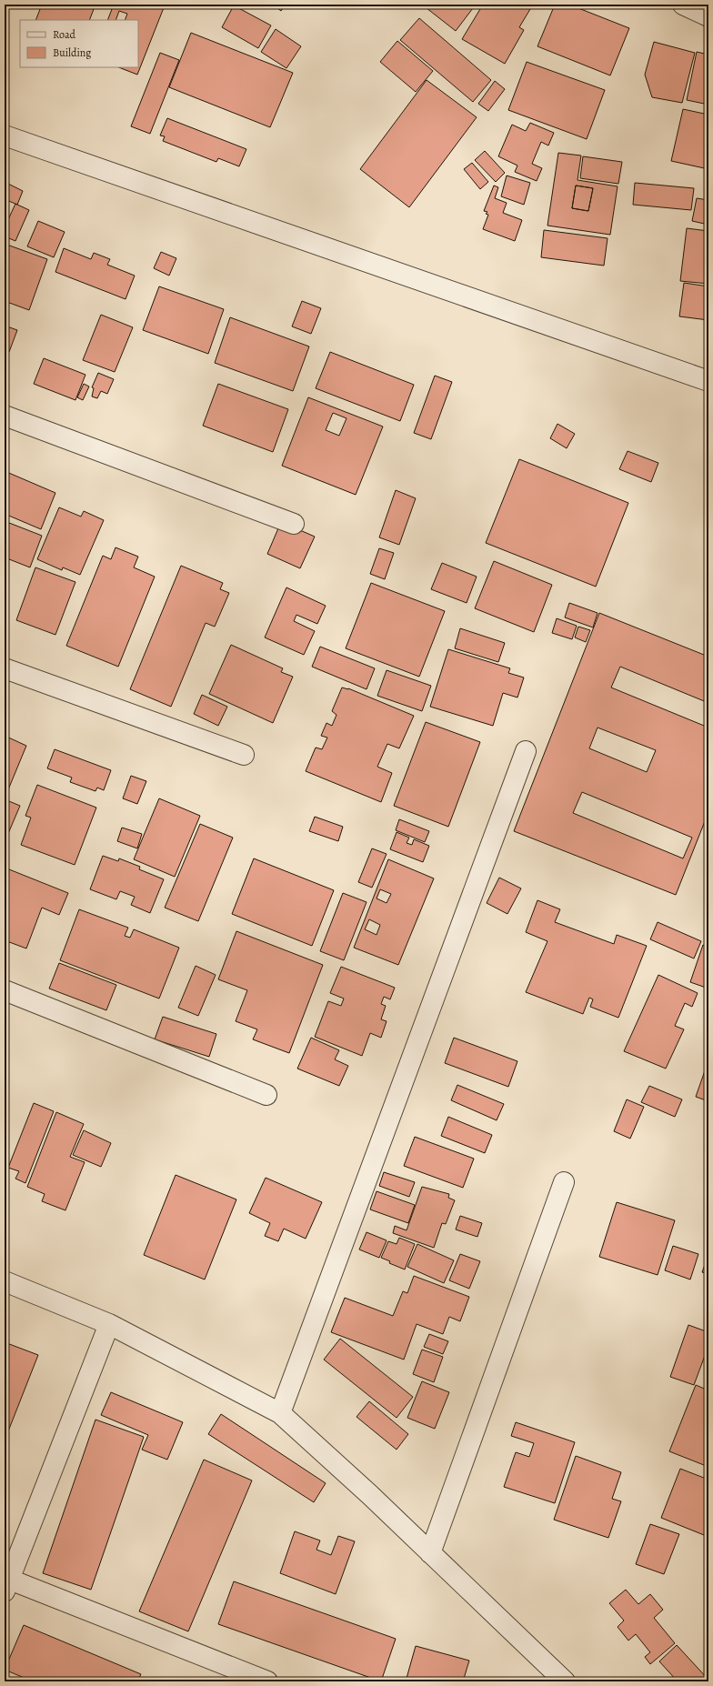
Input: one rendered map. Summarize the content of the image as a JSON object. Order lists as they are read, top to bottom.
{
  "legend": ["Road", "Building"]
}
